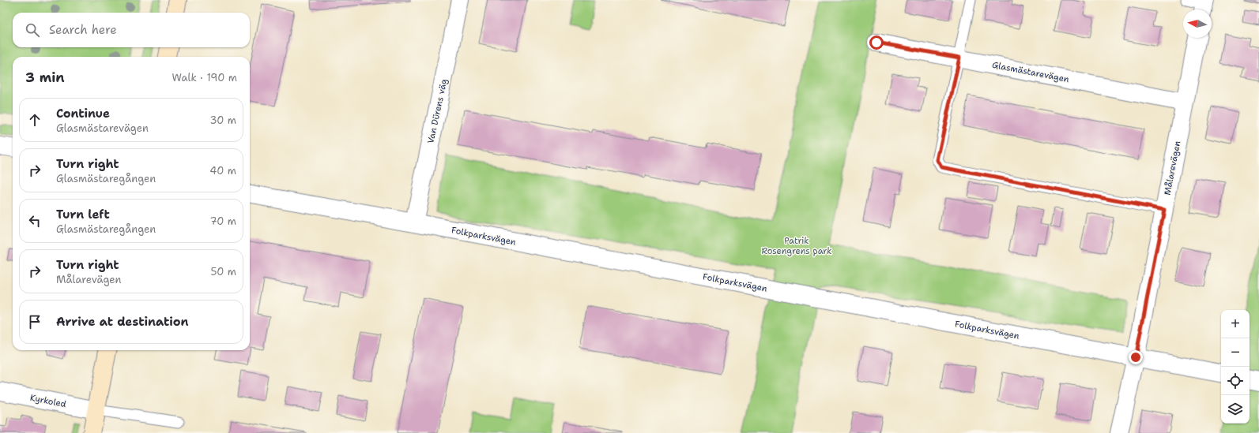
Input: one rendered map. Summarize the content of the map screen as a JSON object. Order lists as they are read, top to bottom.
{
  "streets": {
    "street": [
      "Glasmästarevägen",
      "Van Dürens väg",
      "Målarevägen",
      "Folkparksvägen",
      "Kyrkoled"
    ]
  },
  "crossings": [
    ["Glasmästarevägen", "Målarevägen"],
    ["Van Dürens väg", "Folkparksvägen"],
    ["Målarevägen", "Folkparksvägen"]
  ],
  "parks": ["Patrik Rosengrens park"],
  "north": "left",
  "page": {
    "search": "Search here",
    "heading": ["3 min", "Walk · 190 m"],
    "list": [
      ["Continue", "Glasmästarevägen", "30 m"],
      ["Turn right", "Glasmästaregången", "40 m"],
      ["Turn left", "Glasmästaregången", "70 m"],
      ["Turn right", "Målarevägen", "50 m"],
      "Arrive at destination"
    ],
    "map_buttons": ["+", "−"]
  }
}
